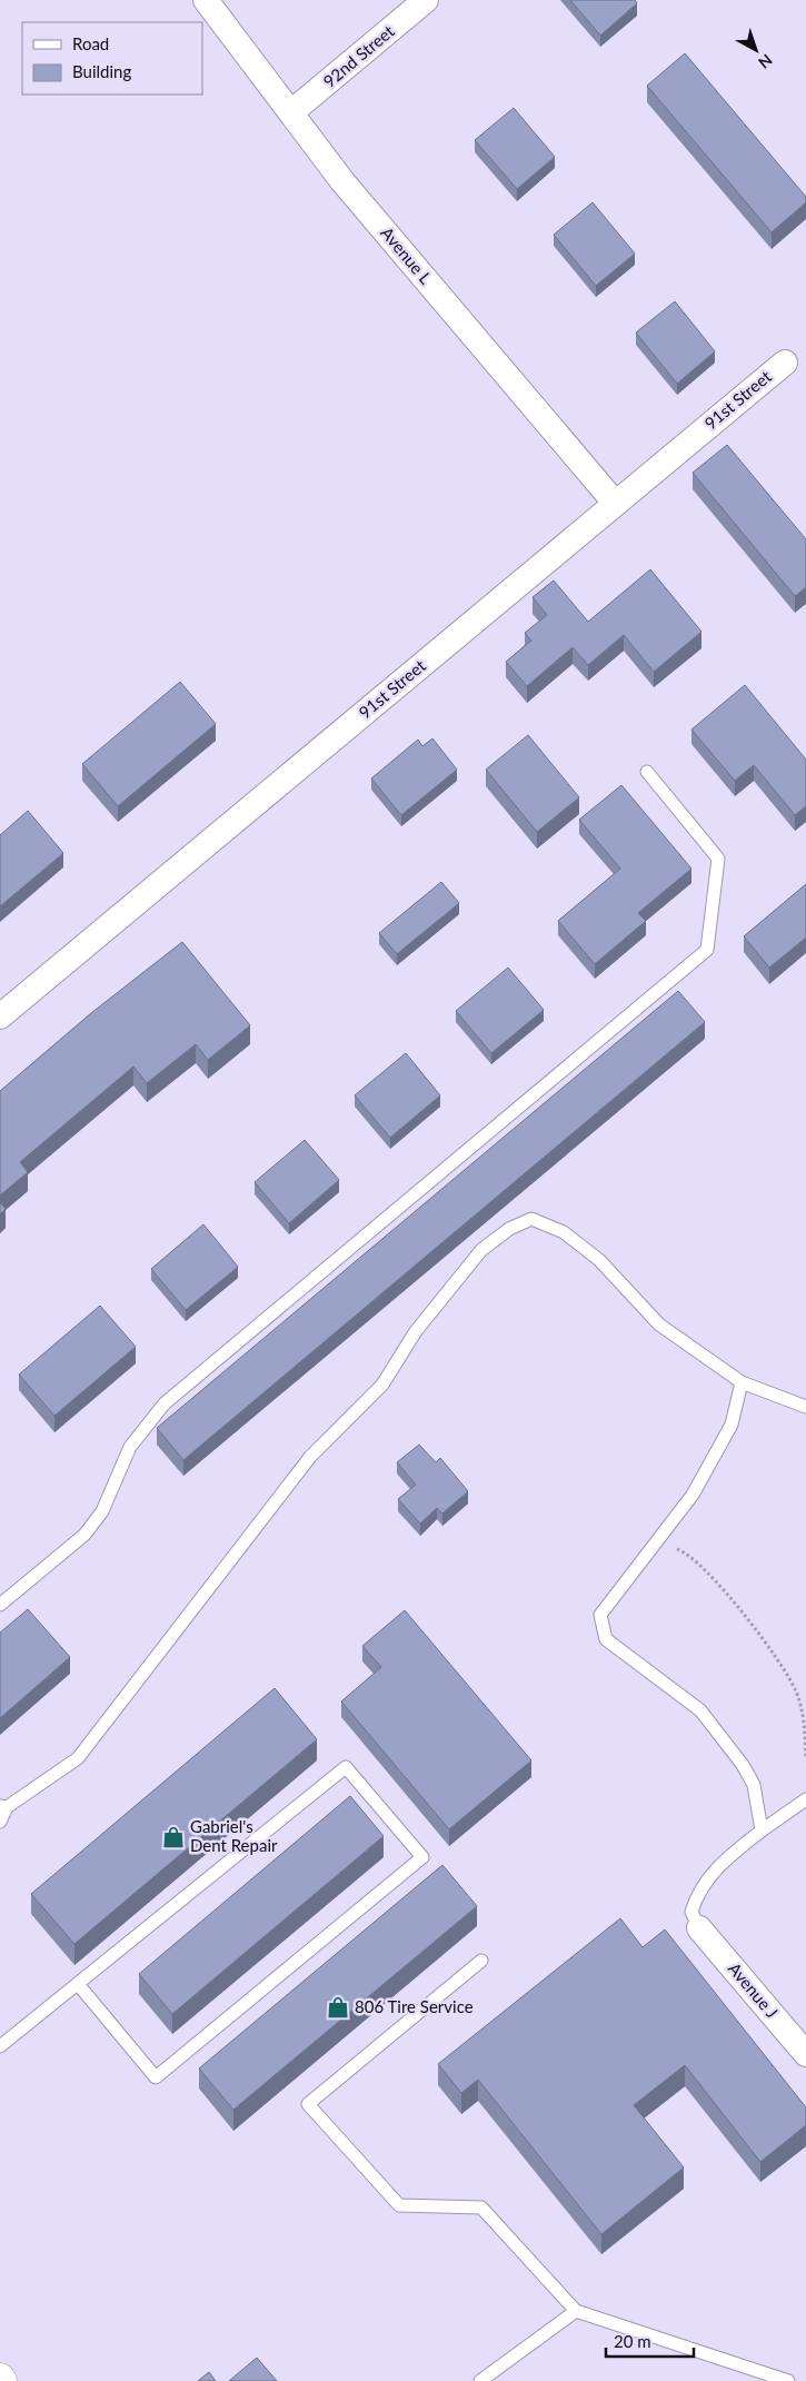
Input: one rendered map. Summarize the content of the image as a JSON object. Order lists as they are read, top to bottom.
{
  "streets": {
    "street": [
      "92nd Street",
      "Avenue L",
      "91st Street",
      "Avenue J"
    ]
  },
  "crossings": [
    ["92nd Street", "Avenue L"],
    ["Avenue L", "91st Street"]
  ],
  "places": {
    "shop": ["Gabriel's Dent Repair", "806 Tire Service"]
  },
  "legend": ["Road", "Building"],
  "scale_bar": "20 m",
  "north": "bottom right"
}
